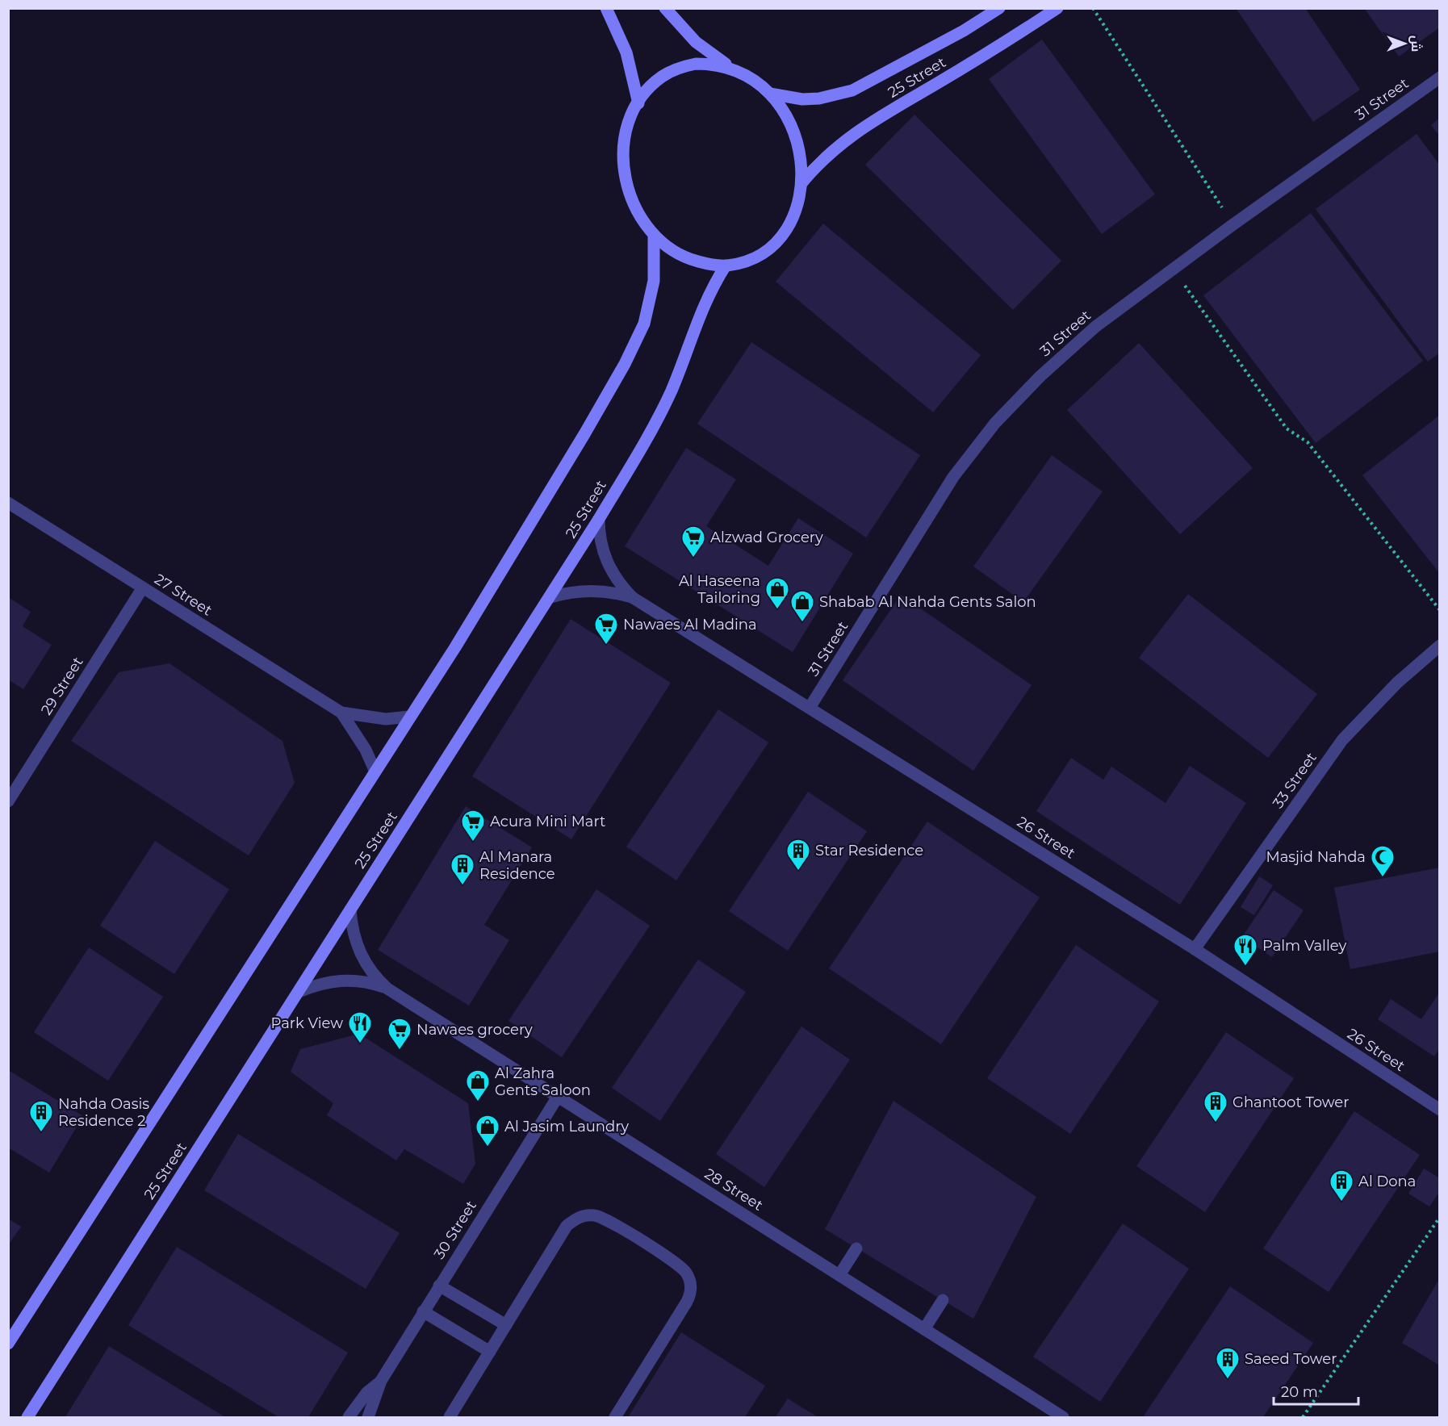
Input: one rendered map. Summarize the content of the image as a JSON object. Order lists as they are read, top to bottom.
{
  "streets": {
    "street": [
      "25 Street",
      "31 Street",
      "27 Street",
      "29 Street",
      "33 Street",
      "26 Street",
      "28 Street",
      "30 Street"
    ]
  },
  "crossings": [
    ["25 Street", "26 Street"],
    ["25 Street", "28 Street"],
    ["31 Street", "26 Street"],
    ["27 Street", "29 Street"],
    ["33 Street", "26 Street"],
    ["28 Street", "30 Street"]
  ],
  "places": {
    "supermarket": [
      "Alzwad Grocery",
      "Nawaes Al Madina",
      "Acura Mini Mart",
      "Nawaes grocery"
    ],
    "shop": [
      "Al Haseena Tailoring",
      "Shabab Al Nahda Gents Salon",
      "Al Zahra Gents Saloon",
      "Al Jasim Laundry"
    ],
    "building": [
      "Star Residence",
      "Al Manara Residence",
      "Ghantoot Tower",
      "Nahda Oasis Residence 2",
      "Al Dona",
      "Saeed Tower"
    ],
    "mosque": ["Masjid Nahda"],
    "restaurant": ["Palm Valley", "Park View"]
  },
  "scale_bar": "20 m",
  "north": "right"
}
